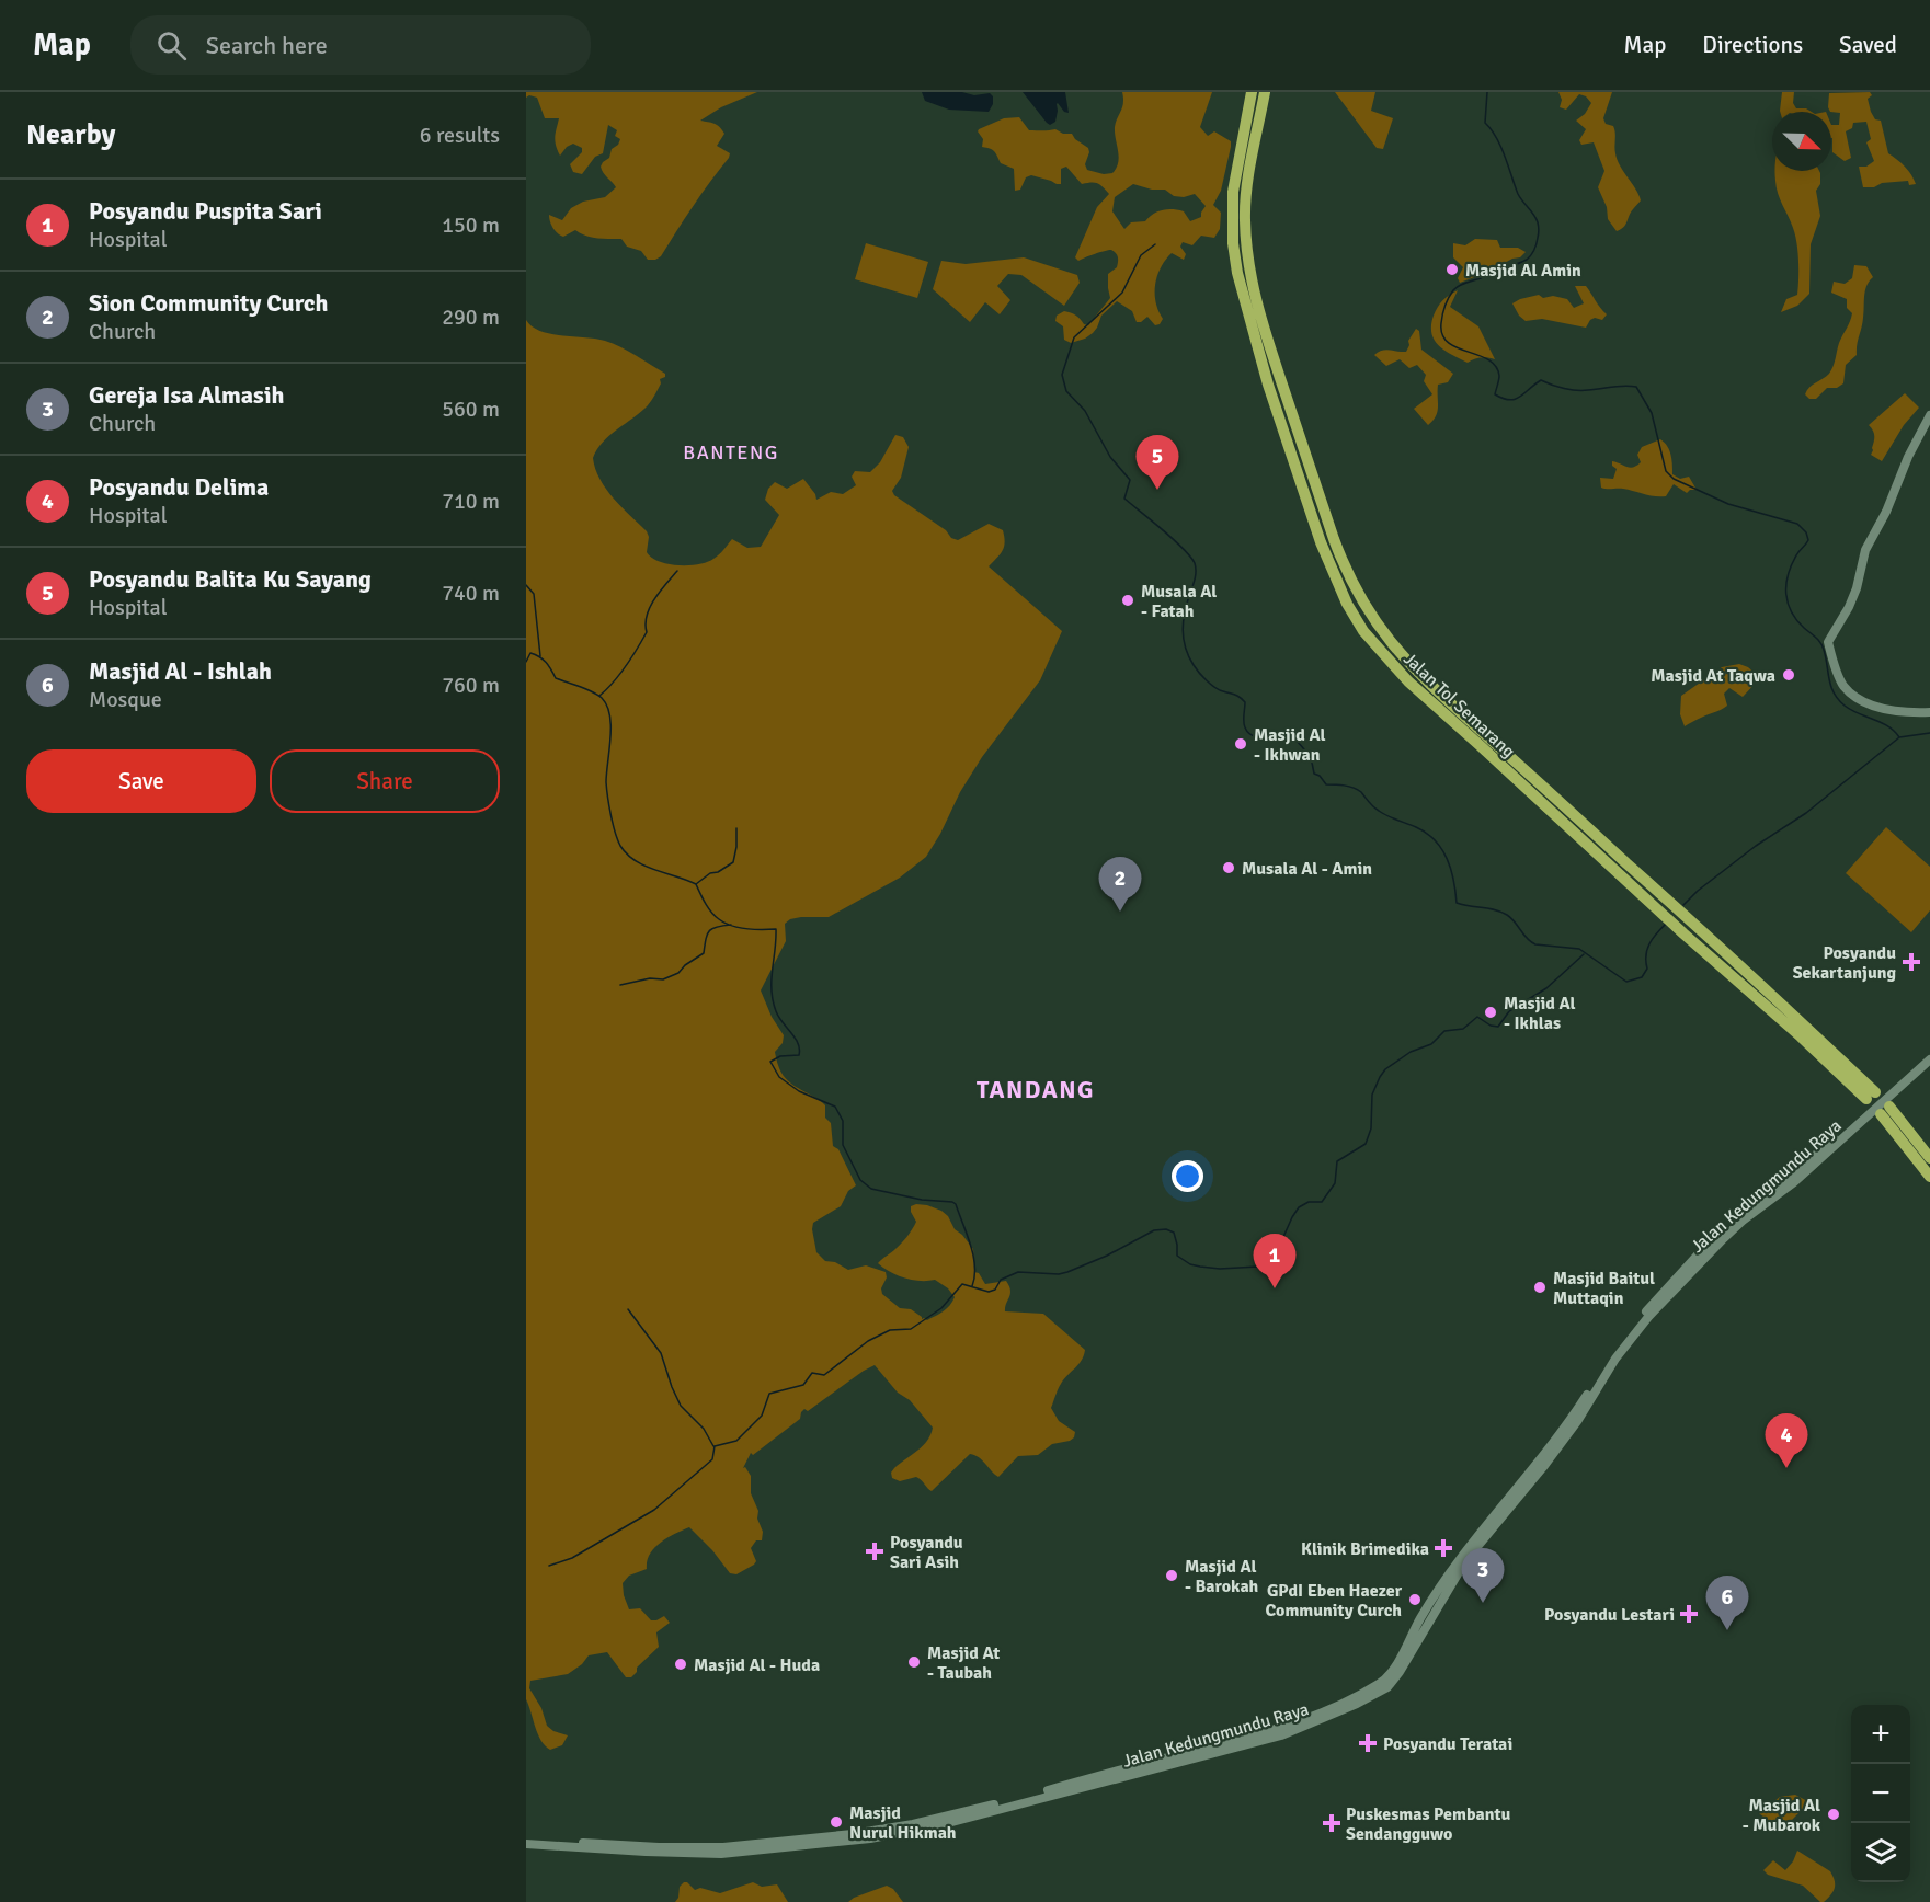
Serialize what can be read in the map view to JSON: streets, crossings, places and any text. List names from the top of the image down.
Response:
{
  "streets": {
    "highway": ["Jalan Tol Semarang"],
    "main road": ["Jalan Kedungmundu Raya"]
  },
  "districts": ["BANTENG", "TANDANG"],
  "places": {
    "other": [
      "Masjid Al Amin",
      "Musala Al - Fatah",
      "Masjid At Taqwa",
      "Masjid Al - Ikhwan",
      "Musala Al - Amin",
      "Masjid Al - Ikhlas",
      "Masjid Baitul Muttaqin",
      "Masjid Al - Barokah",
      "GPdI Eben Haezer Community Curch",
      "Masjid At - Taubah",
      "Masjid Al - Huda",
      "Masjid Al - Mubarok",
      "Masjid Nurul Hikmah"
    ],
    "health": [
      "Posyandu Sekartanjung",
      "Klinik Brimedika",
      "Posyandu Sari Asih",
      "Posyandu Lestari",
      "Posyandu Teratai",
      "Puskesmas Pembantu Sendangguwo"
    ]
  },
  "north": "bottom right",
  "page": {
    "header": "Map",
    "search": "Search here",
    "nav": ["Map", "Directions", "Saved"],
    "heading": ["Nearby", "6 results"],
    "list": [
      {
        "mark": "1",
        "name": "Posyandu Puspita Sari",
        "note": "Hospital",
        "value": "150 m"
      },
      {
        "mark": "2",
        "name": "Sion Community Curch",
        "note": "Church",
        "value": "290 m"
      },
      {
        "mark": "3",
        "name": "Gereja Isa Almasih",
        "note": "Church",
        "value": "560 m"
      },
      {
        "mark": "4",
        "name": "Posyandu Delima",
        "note": "Hospital",
        "value": "710 m"
      },
      {
        "mark": "5",
        "name": "Posyandu Balita Ku Sayang",
        "note": "Hospital",
        "value": "740 m"
      },
      {
        "mark": "6",
        "name": "Masjid Al - Ishlah",
        "note": "Mosque",
        "value": "760 m"
      }
    ],
    "pins": [
      "5",
      "2",
      "1",
      "4",
      "3",
      "6"
    ],
    "buttons": ["Save", "Share"],
    "map_buttons": ["+", "−"]
  }
}
